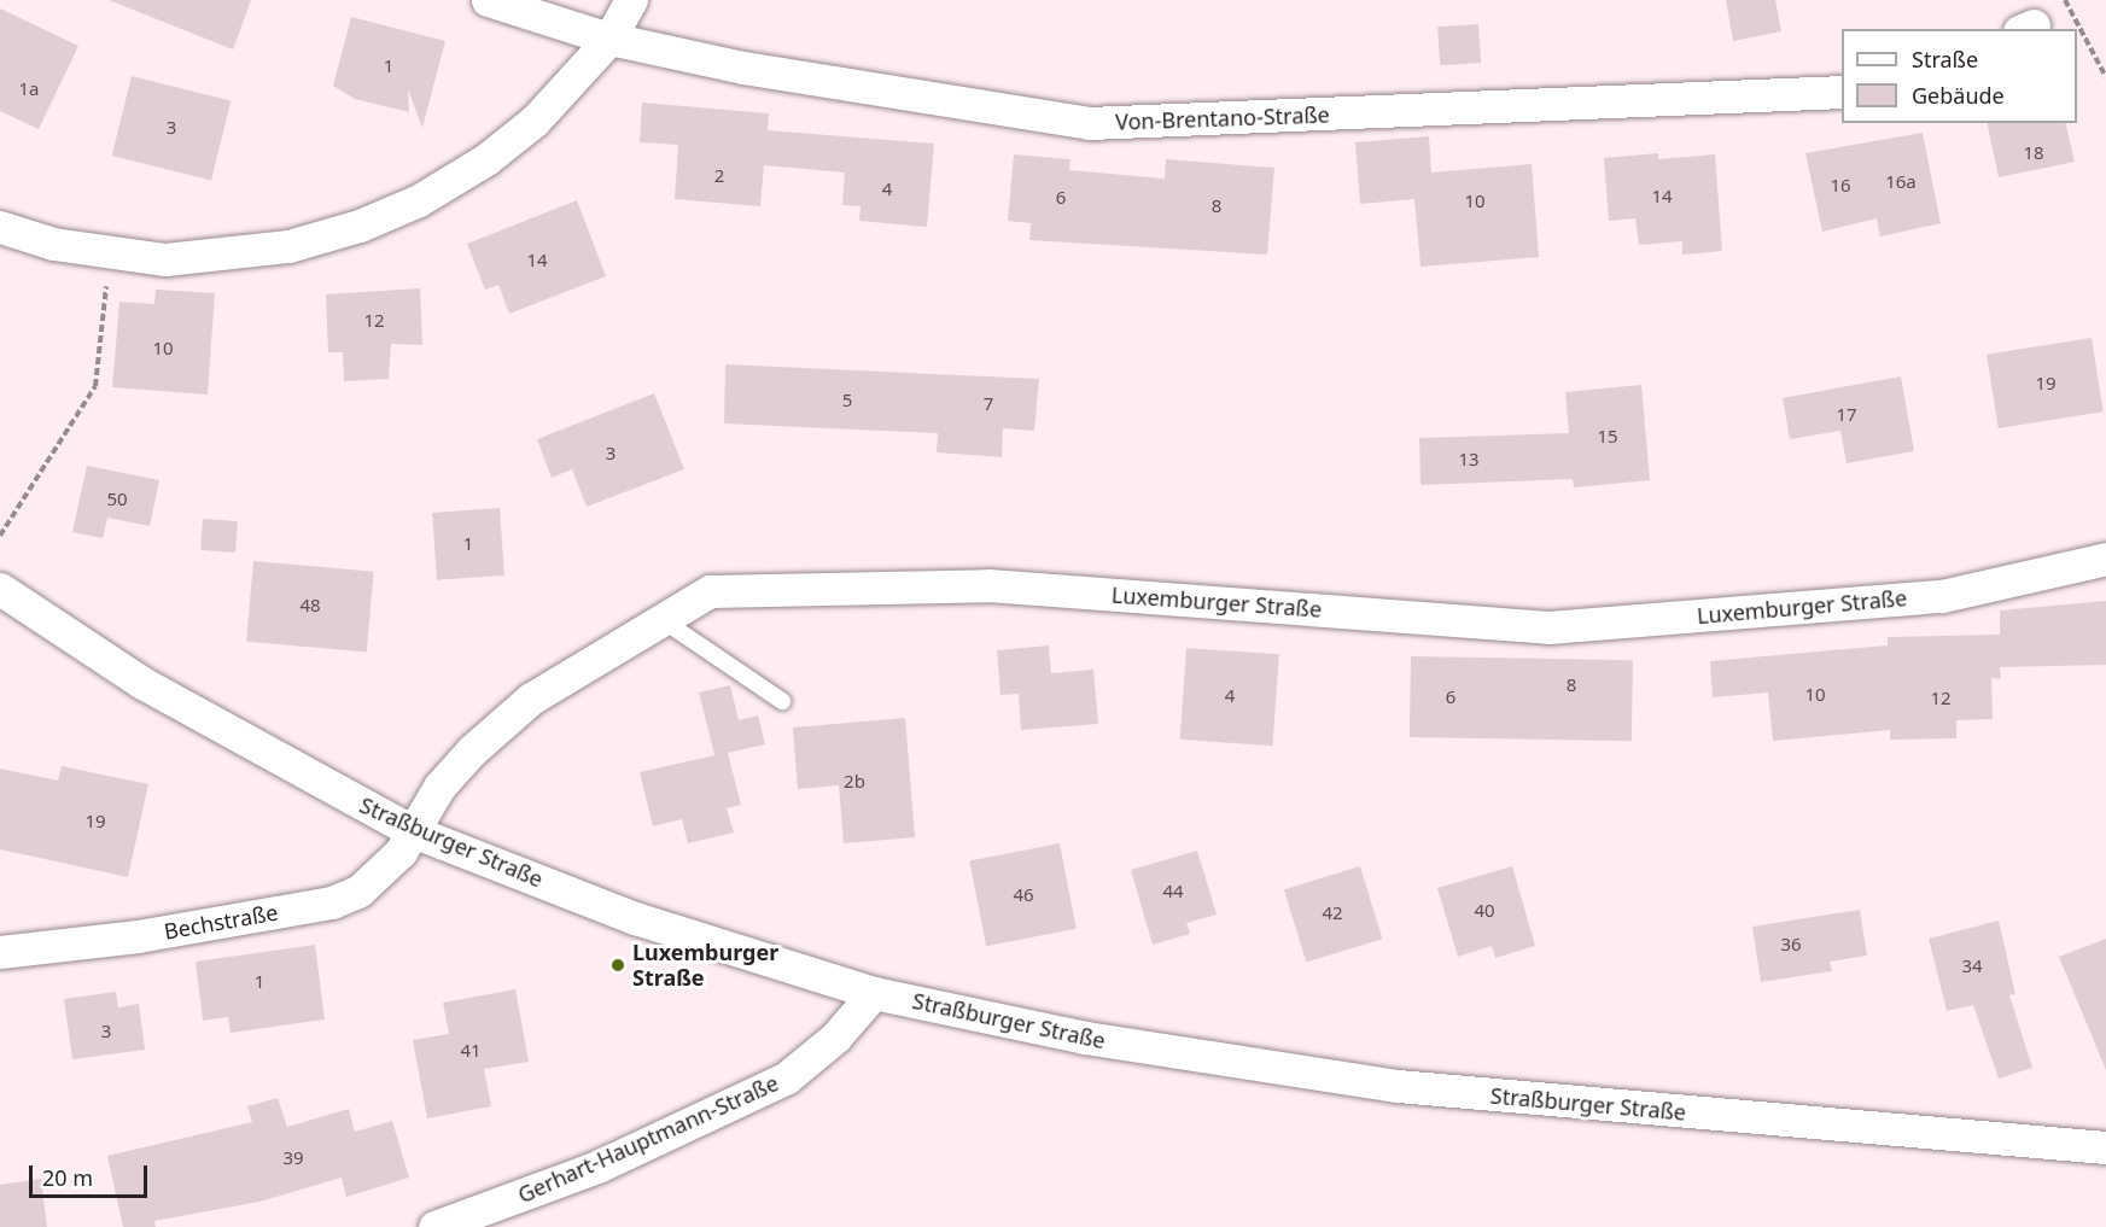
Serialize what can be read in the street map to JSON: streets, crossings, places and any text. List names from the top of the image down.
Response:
{
  "streets": {
    "street": [
      "Von-Brentano-Straße",
      "Luxemburger Straße",
      "Straßburger Straße",
      "Bechstraße",
      "Gerhart-Hauptmann-Straße"
    ]
  },
  "crossings": [
    ["Luxemburger Straße", "Straßburger Straße"],
    ["Luxemburger Straße", "Bechstraße"],
    ["Straßburger Straße", "Bechstraße"],
    ["Straßburger Straße", "Gerhart-Hauptmann-Straße"]
  ],
  "places": ["Luxemburger Straße"],
  "house_numbers": [
    "1",
    "1a",
    "3",
    "18",
    "2",
    "16a",
    "16",
    "4",
    "14",
    "6",
    "10",
    "8",
    "14",
    "12",
    "10",
    "19",
    "5",
    "7",
    "17",
    "15",
    "3",
    "13",
    "50",
    "1",
    "48",
    "8",
    "10",
    "4",
    "6",
    "12",
    "2b",
    "19",
    "44",
    "46",
    "40",
    "42",
    "36",
    "34",
    "1",
    "3",
    "41",
    "39"
  ],
  "legend": ["Straße", "Gebäude"],
  "scale_bar": "20 m"
}
